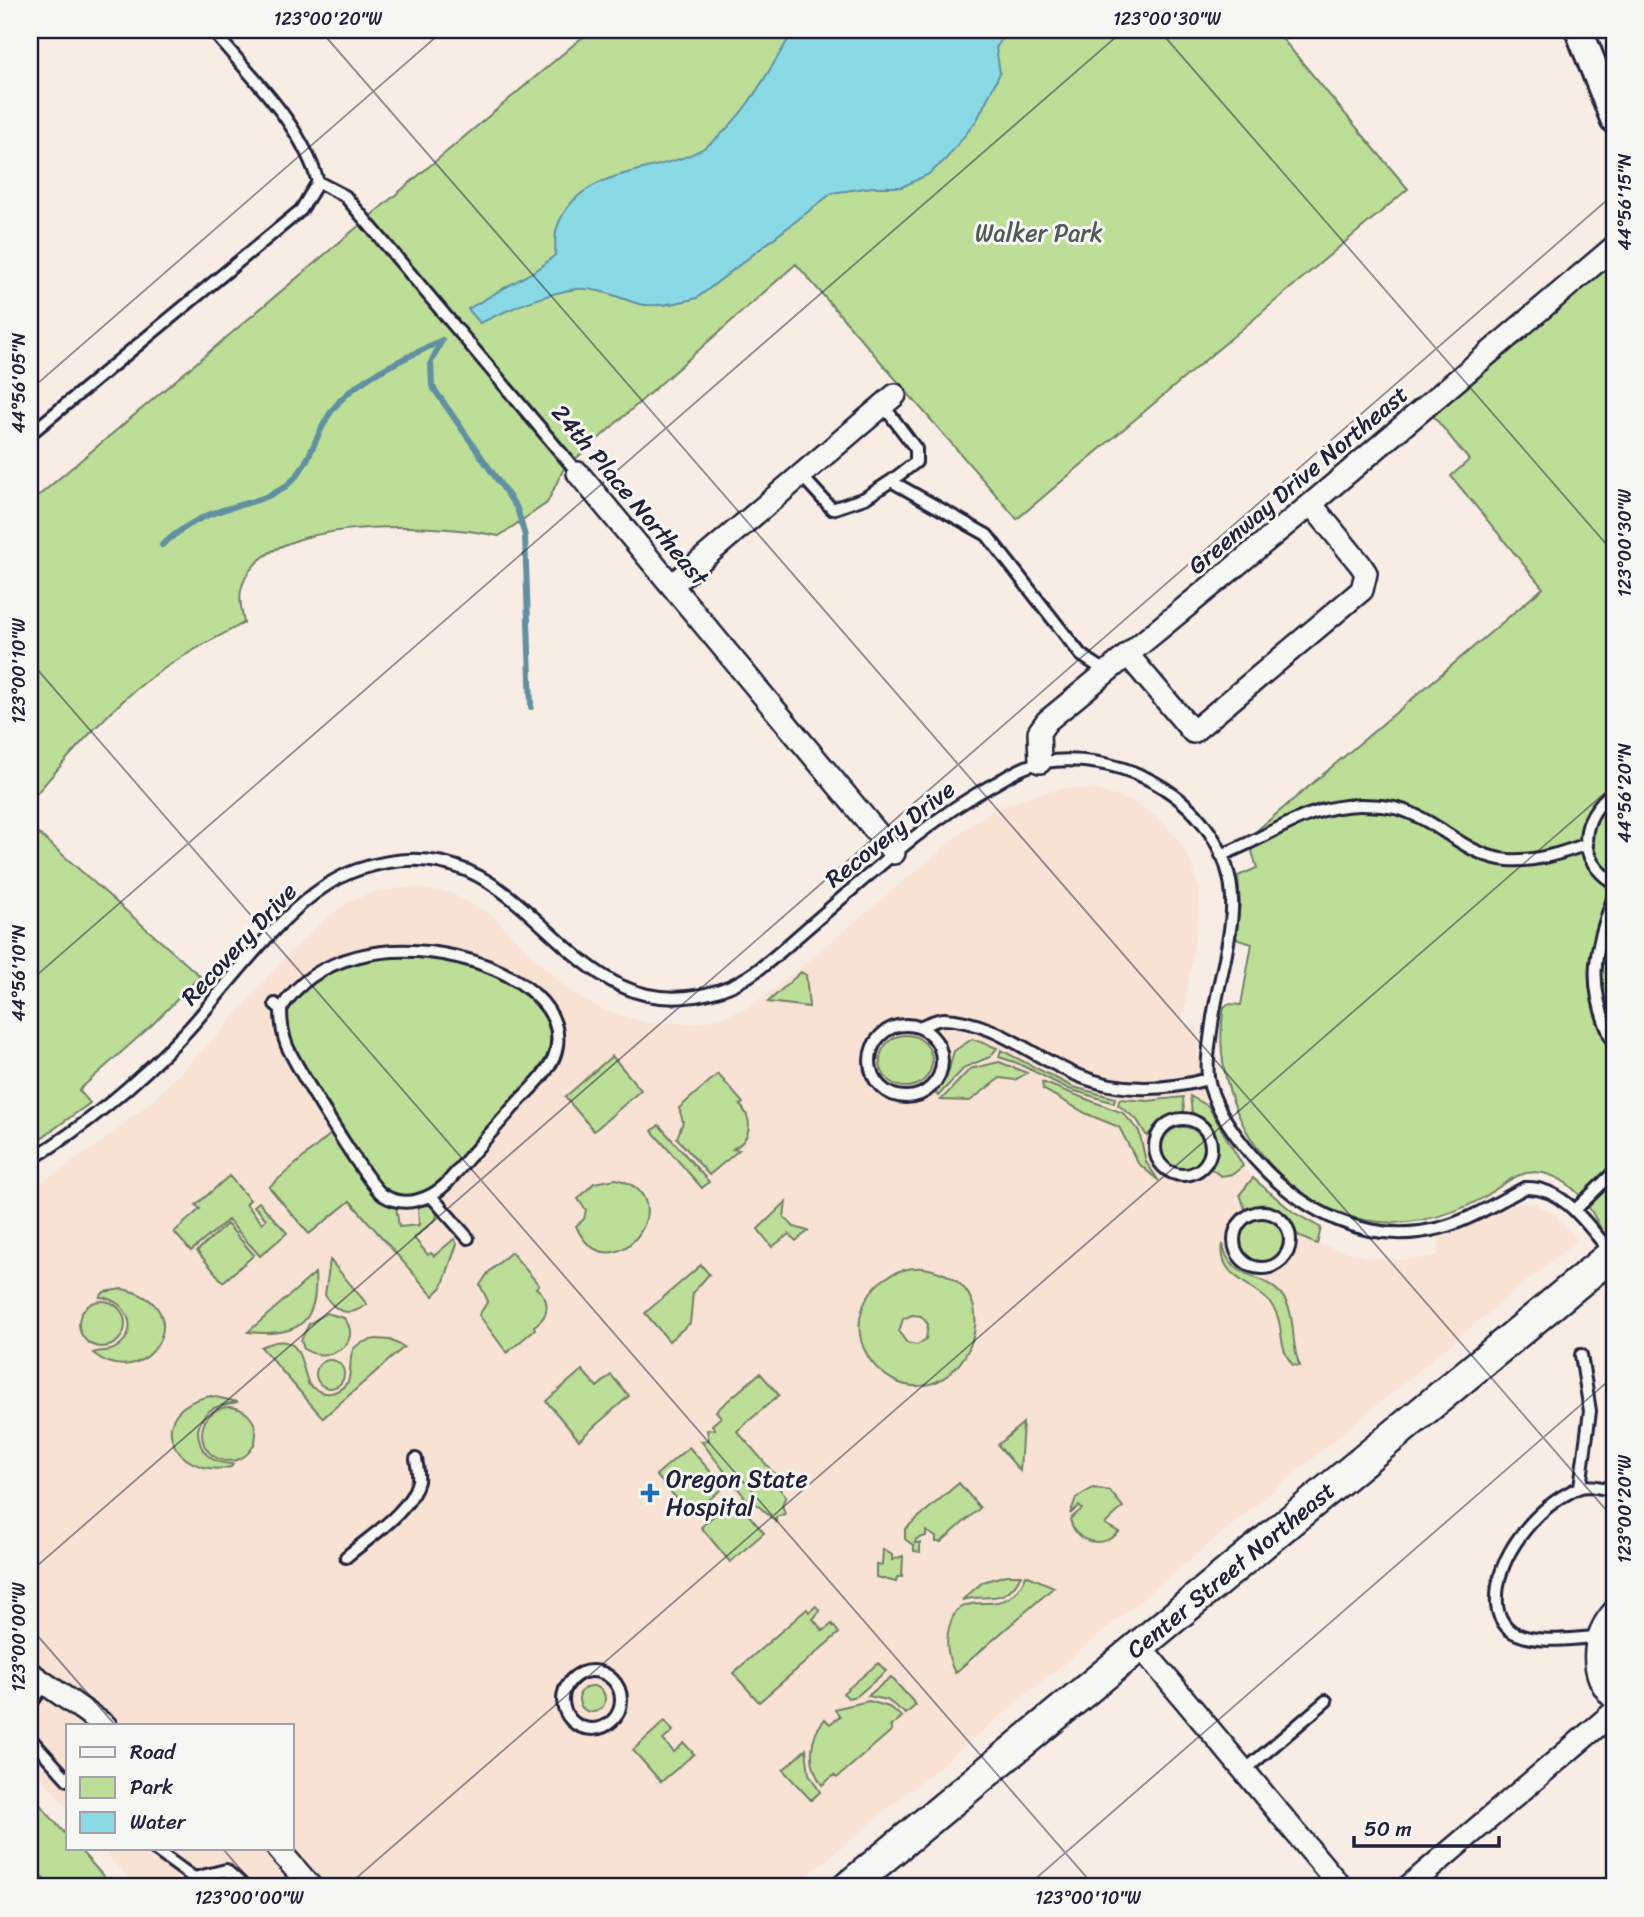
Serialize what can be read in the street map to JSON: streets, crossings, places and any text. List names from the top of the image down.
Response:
{
  "streets": {
    "main road": ["Center Street Northeast"],
    "street": ["Greenway Drive Northeast", "24th Place Northeast"],
    "lane": ["Recovery Drive"]
  },
  "crossings": [
    ["Greenway Drive Northeast", "Recovery Drive"],
    ["24th Place Northeast", "Recovery Drive"]
  ],
  "parks": ["Walker Park"],
  "places": {
    "health": ["Oregon State Hospital"]
  },
  "legend": ["Road", "Park", "Water"],
  "scale_bar": "50 m",
  "coordinates": [
    "123°00'20\"W",
    "123°00'30\"W",
    "44°56'15\"N",
    "44°56'05\"N",
    "123°00'10\"W",
    "44°56'20\"N",
    "44°56'10\"N",
    "123°00'00\"W"
  ]
}
